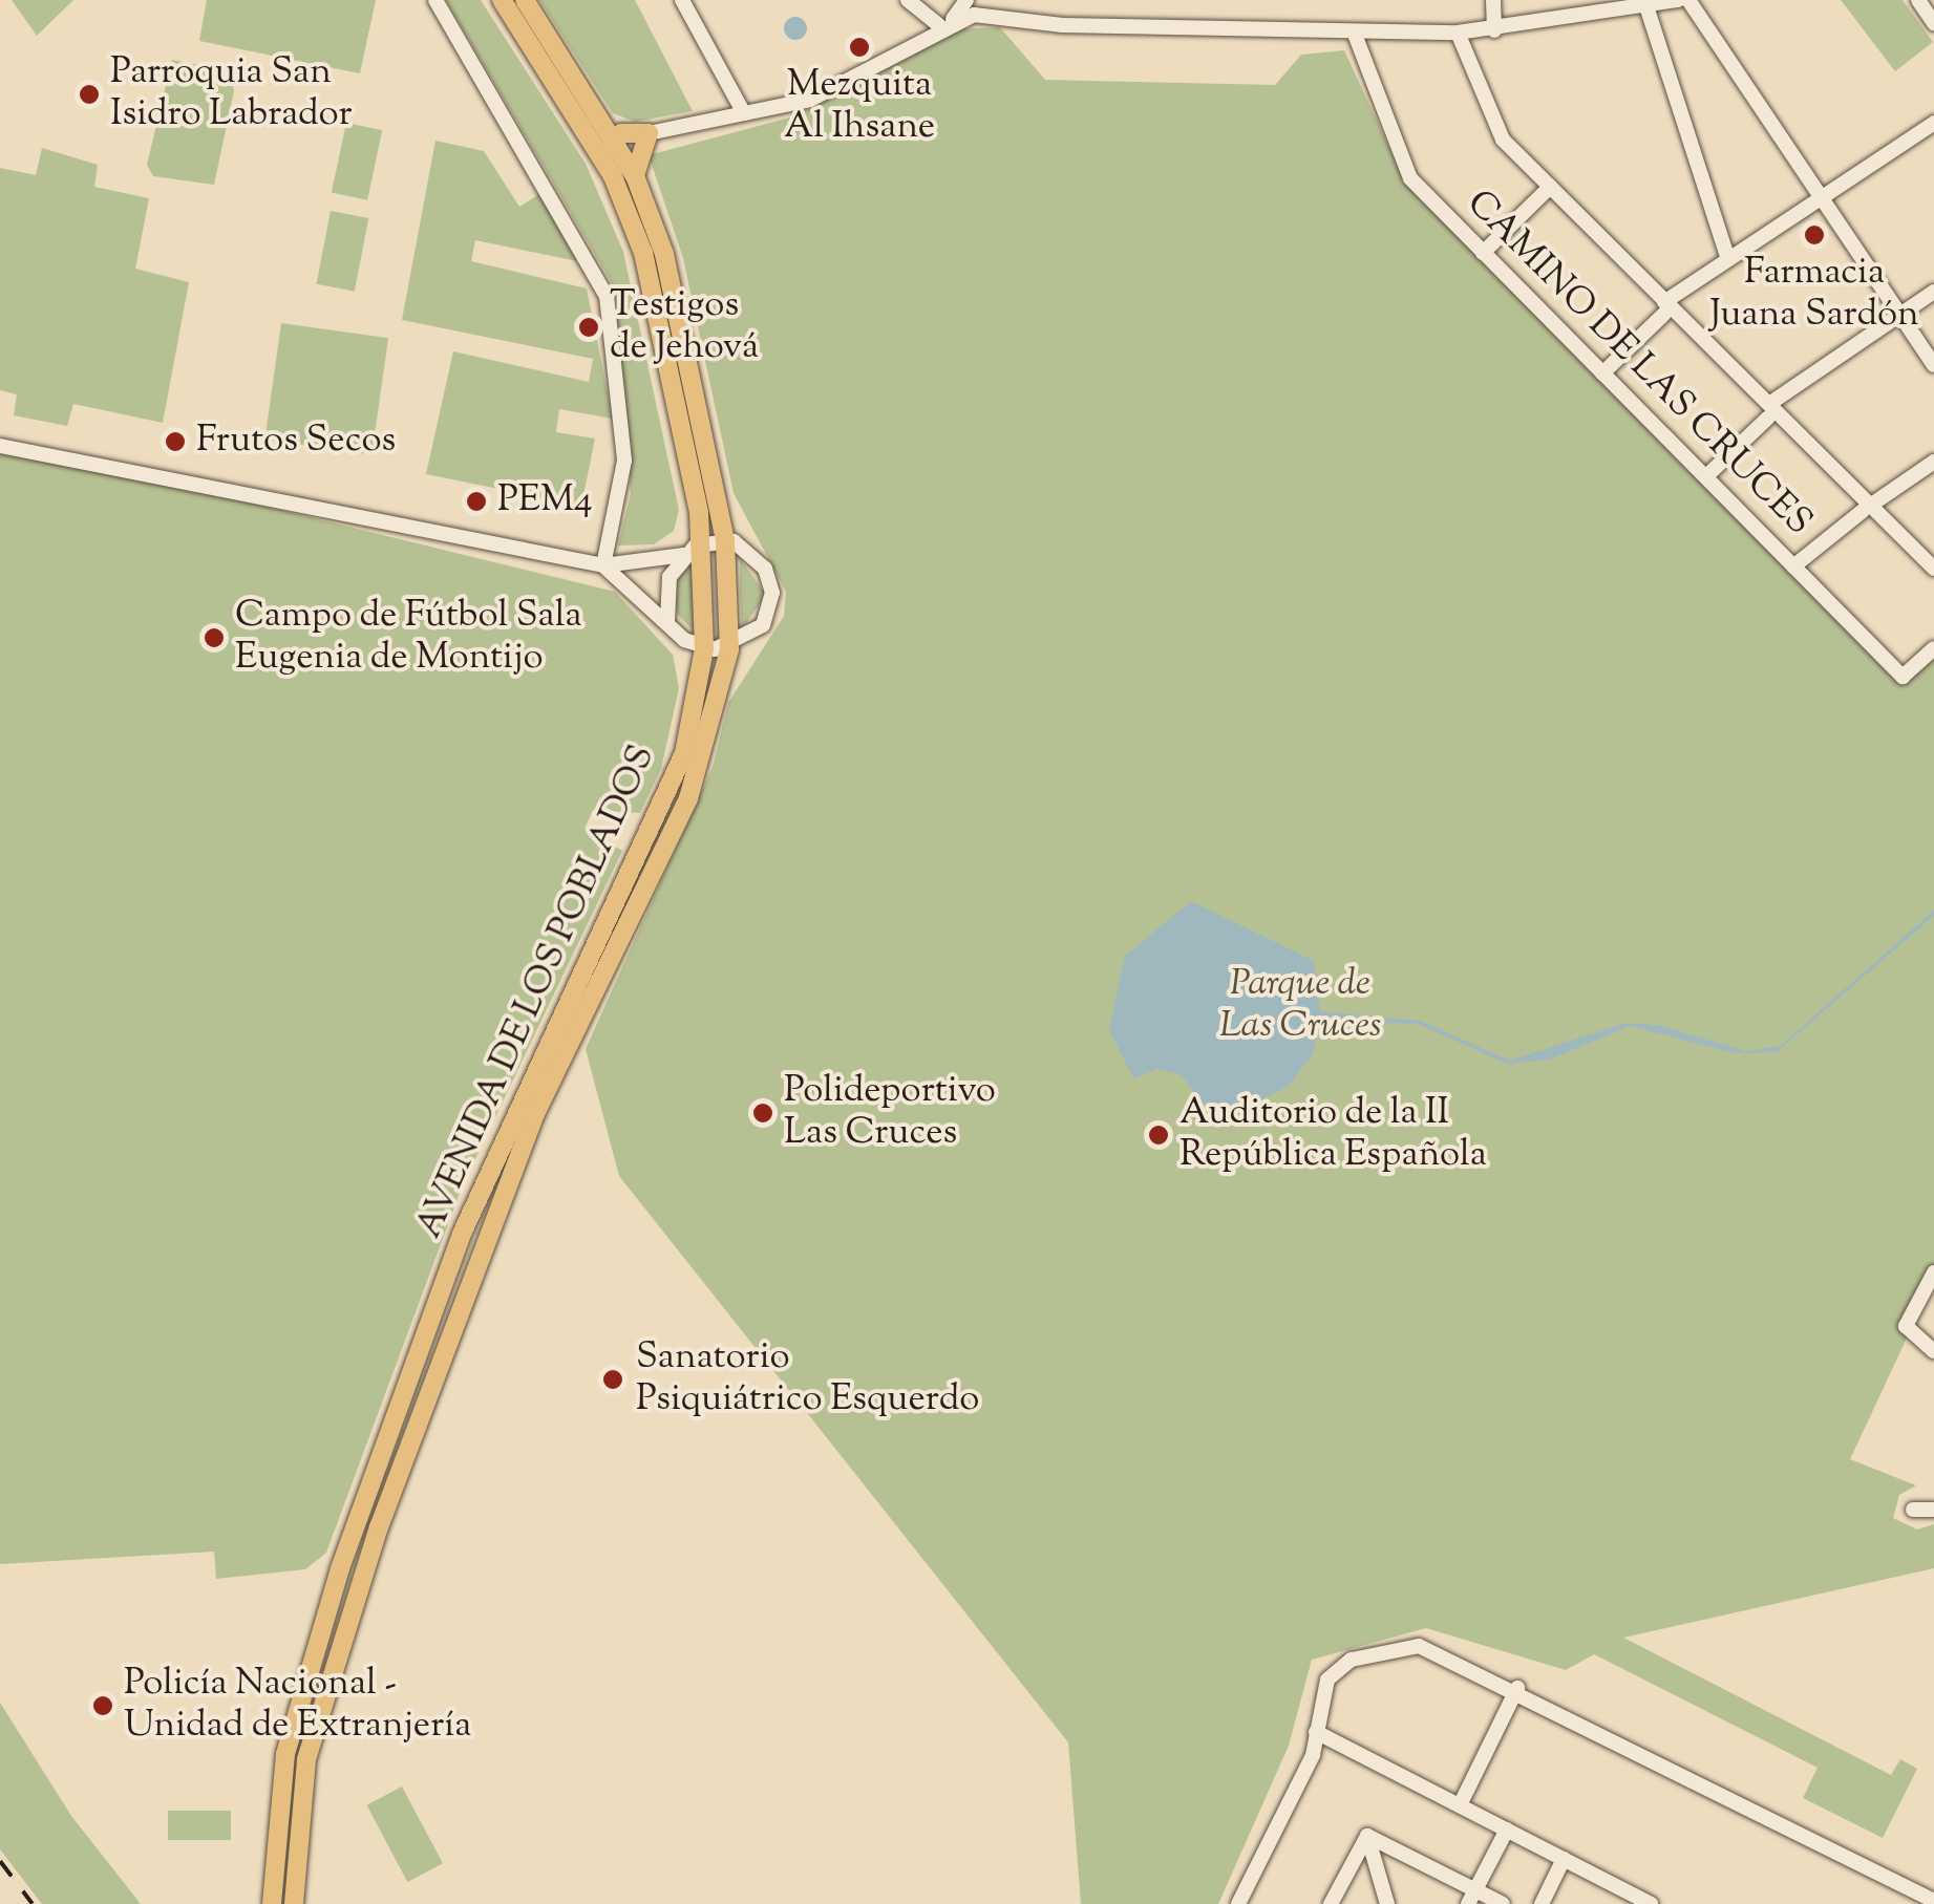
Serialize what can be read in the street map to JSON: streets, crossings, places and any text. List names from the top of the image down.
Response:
{
  "streets": {
    "main road": ["AVENIDA DE LOS POBLADOS"],
    "street": ["CAMINO DE LAS CRUCES"]
  },
  "parks": ["Parque de Las Cruces"],
  "places": [
    "Mezquita Al Ihsane",
    "Parroquia San Isidro Labrador",
    "Farmacia Juana Sardón",
    "Testigos de Jehová",
    "Frutos Secos",
    "PEM4",
    "Campo de Fútbol Sala Eugenia de Montijo",
    "Polideportivo Las Cruces",
    "Auditorio de la II República Española",
    "Sanatorio Psiquiátrico Esquerdo",
    "Policía Nacional - Unidad de Extranjería"
  ]
}
